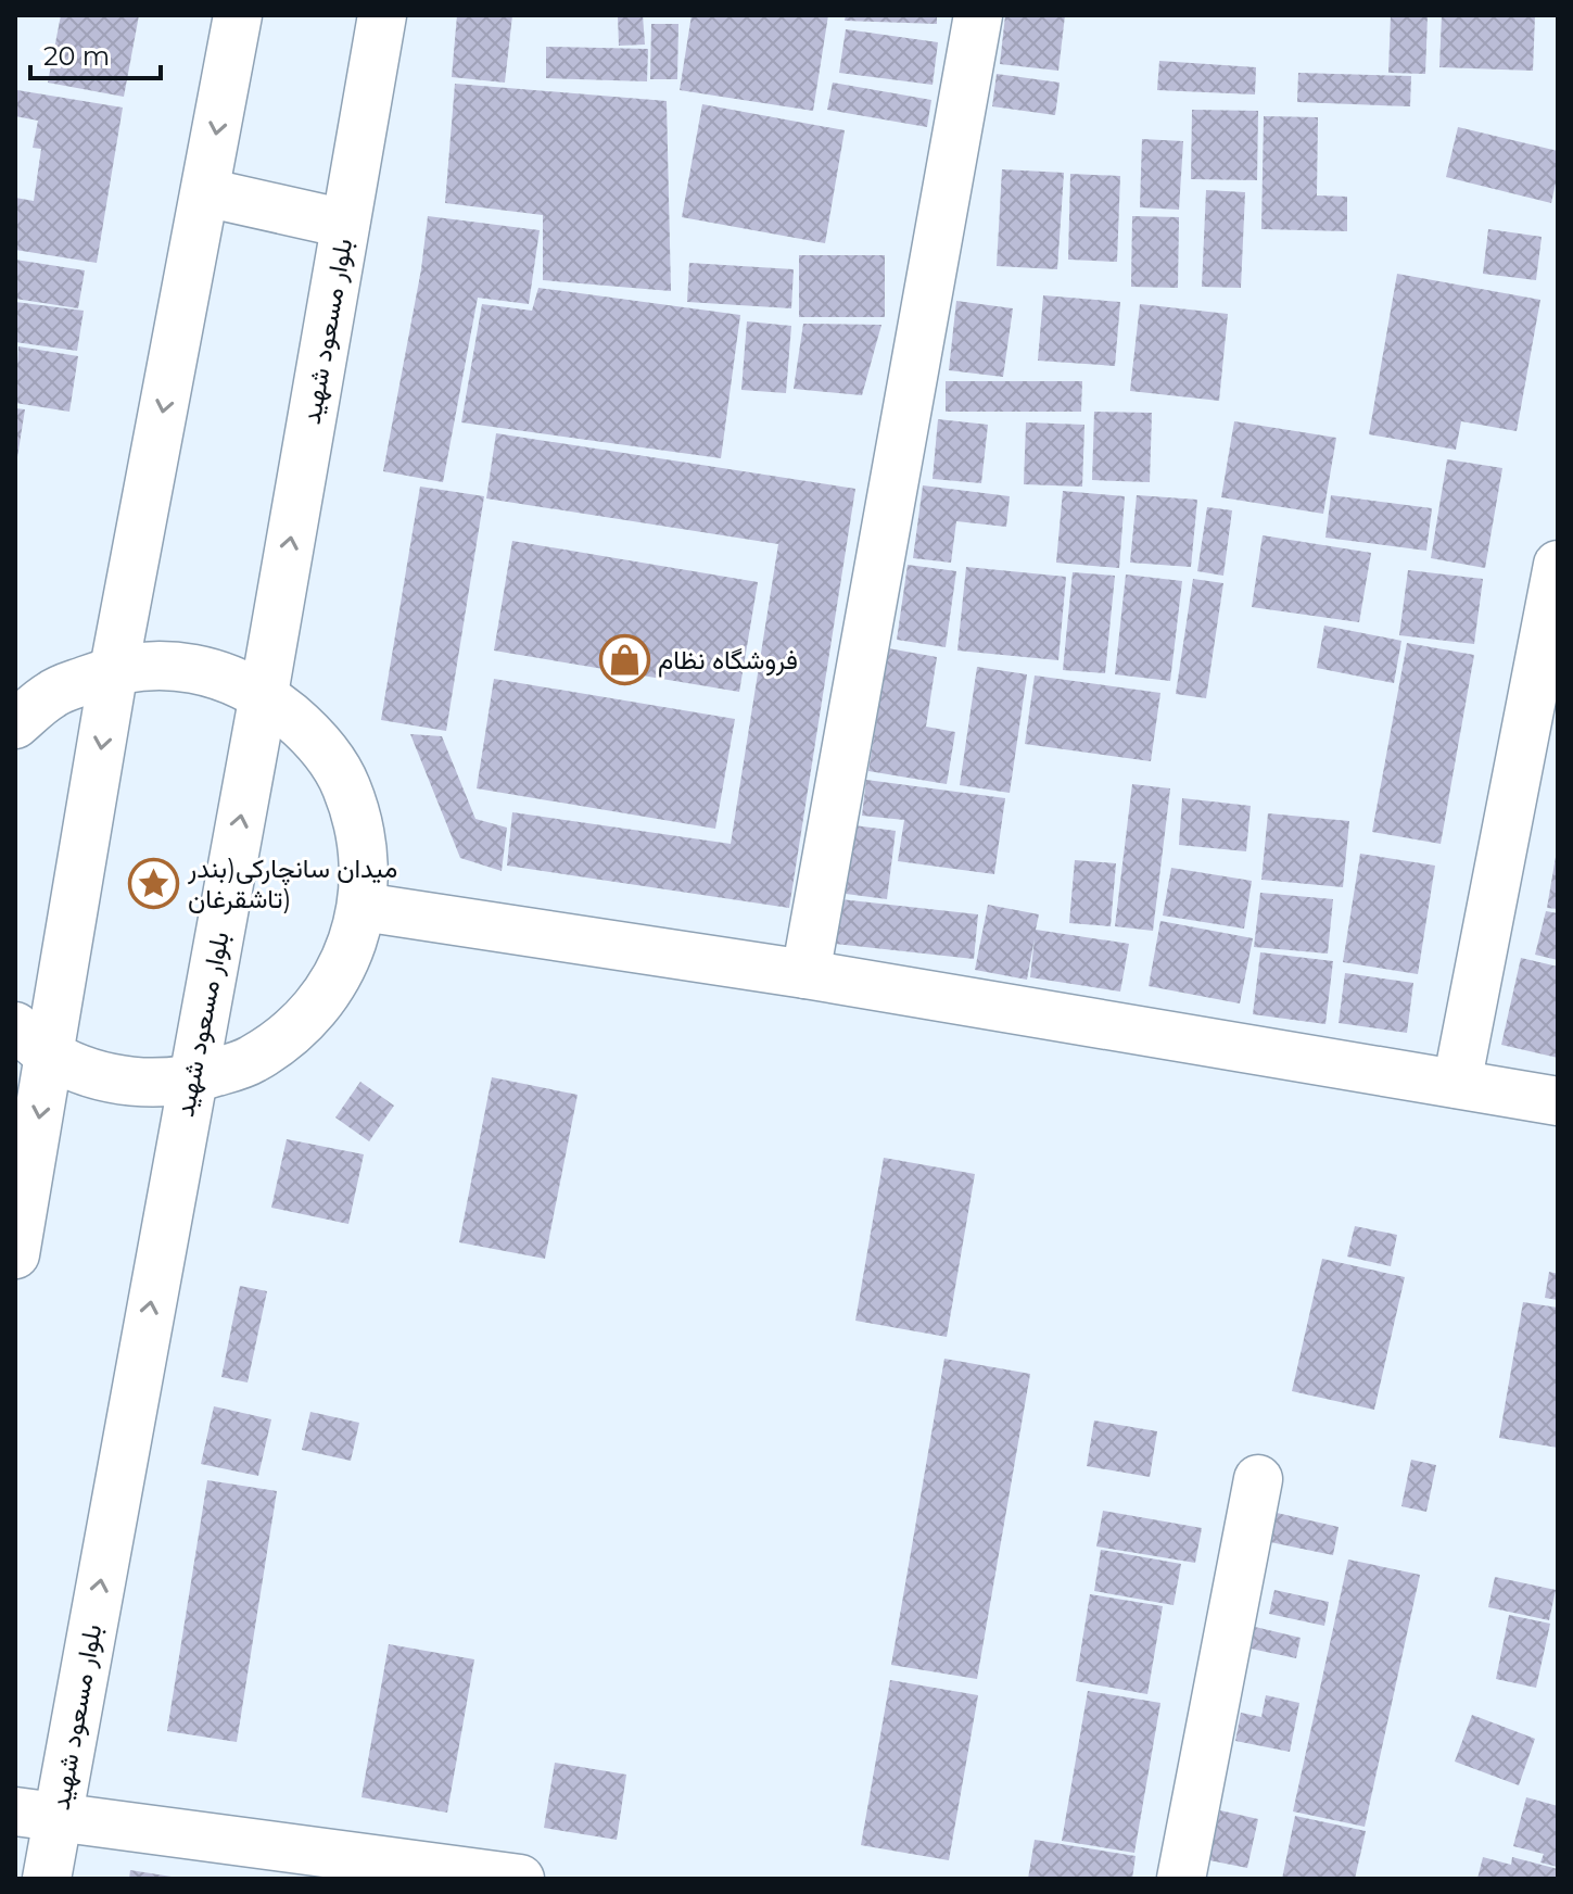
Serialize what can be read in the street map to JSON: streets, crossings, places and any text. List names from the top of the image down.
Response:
{
  "streets": {
    "main road": ["بلوار مسعود شهید"]
  },
  "places": {
    "shop": ["فروشگاه نظام"],
    "place": ["میدان سانچارکی(بندر تاشقرغان)"]
  },
  "scale_bar": "20 m"
}
